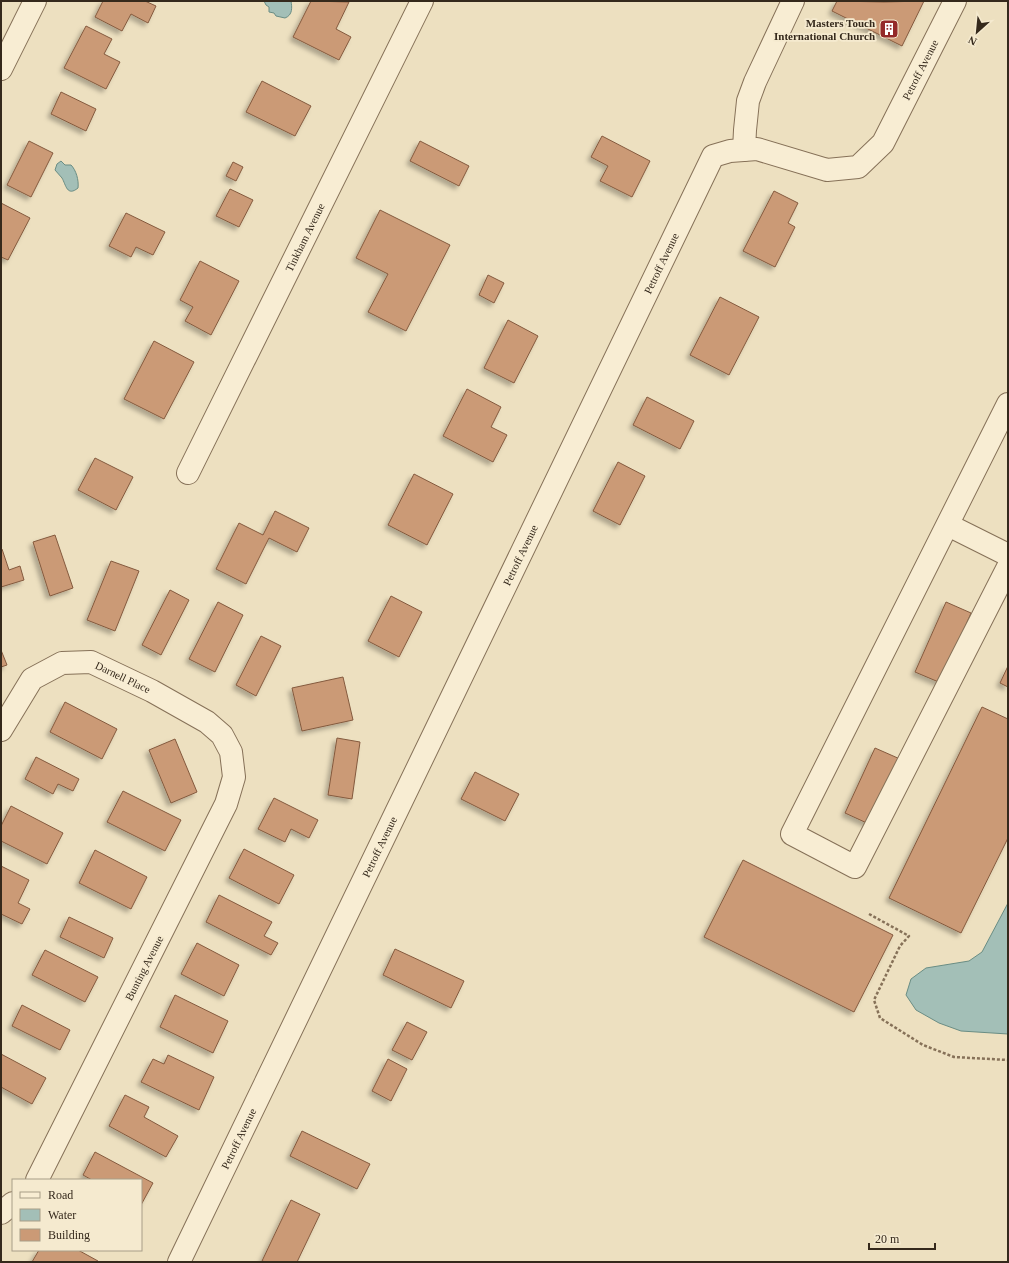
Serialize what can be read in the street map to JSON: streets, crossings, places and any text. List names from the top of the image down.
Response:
{
  "streets": {
    "street": [
      "Petroff Avenue",
      "Tinkham Avenue",
      "Darnell Place",
      "Bunting Avenue"
    ]
  },
  "crossings": [
    ["Darnell Place", "Bunting Avenue"]
  ],
  "places": {
    "building": ["Masters Touch International Church"]
  },
  "legend": ["Road", "Water", "Building"],
  "scale_bar": "20 m",
  "north": "bottom left"
}
